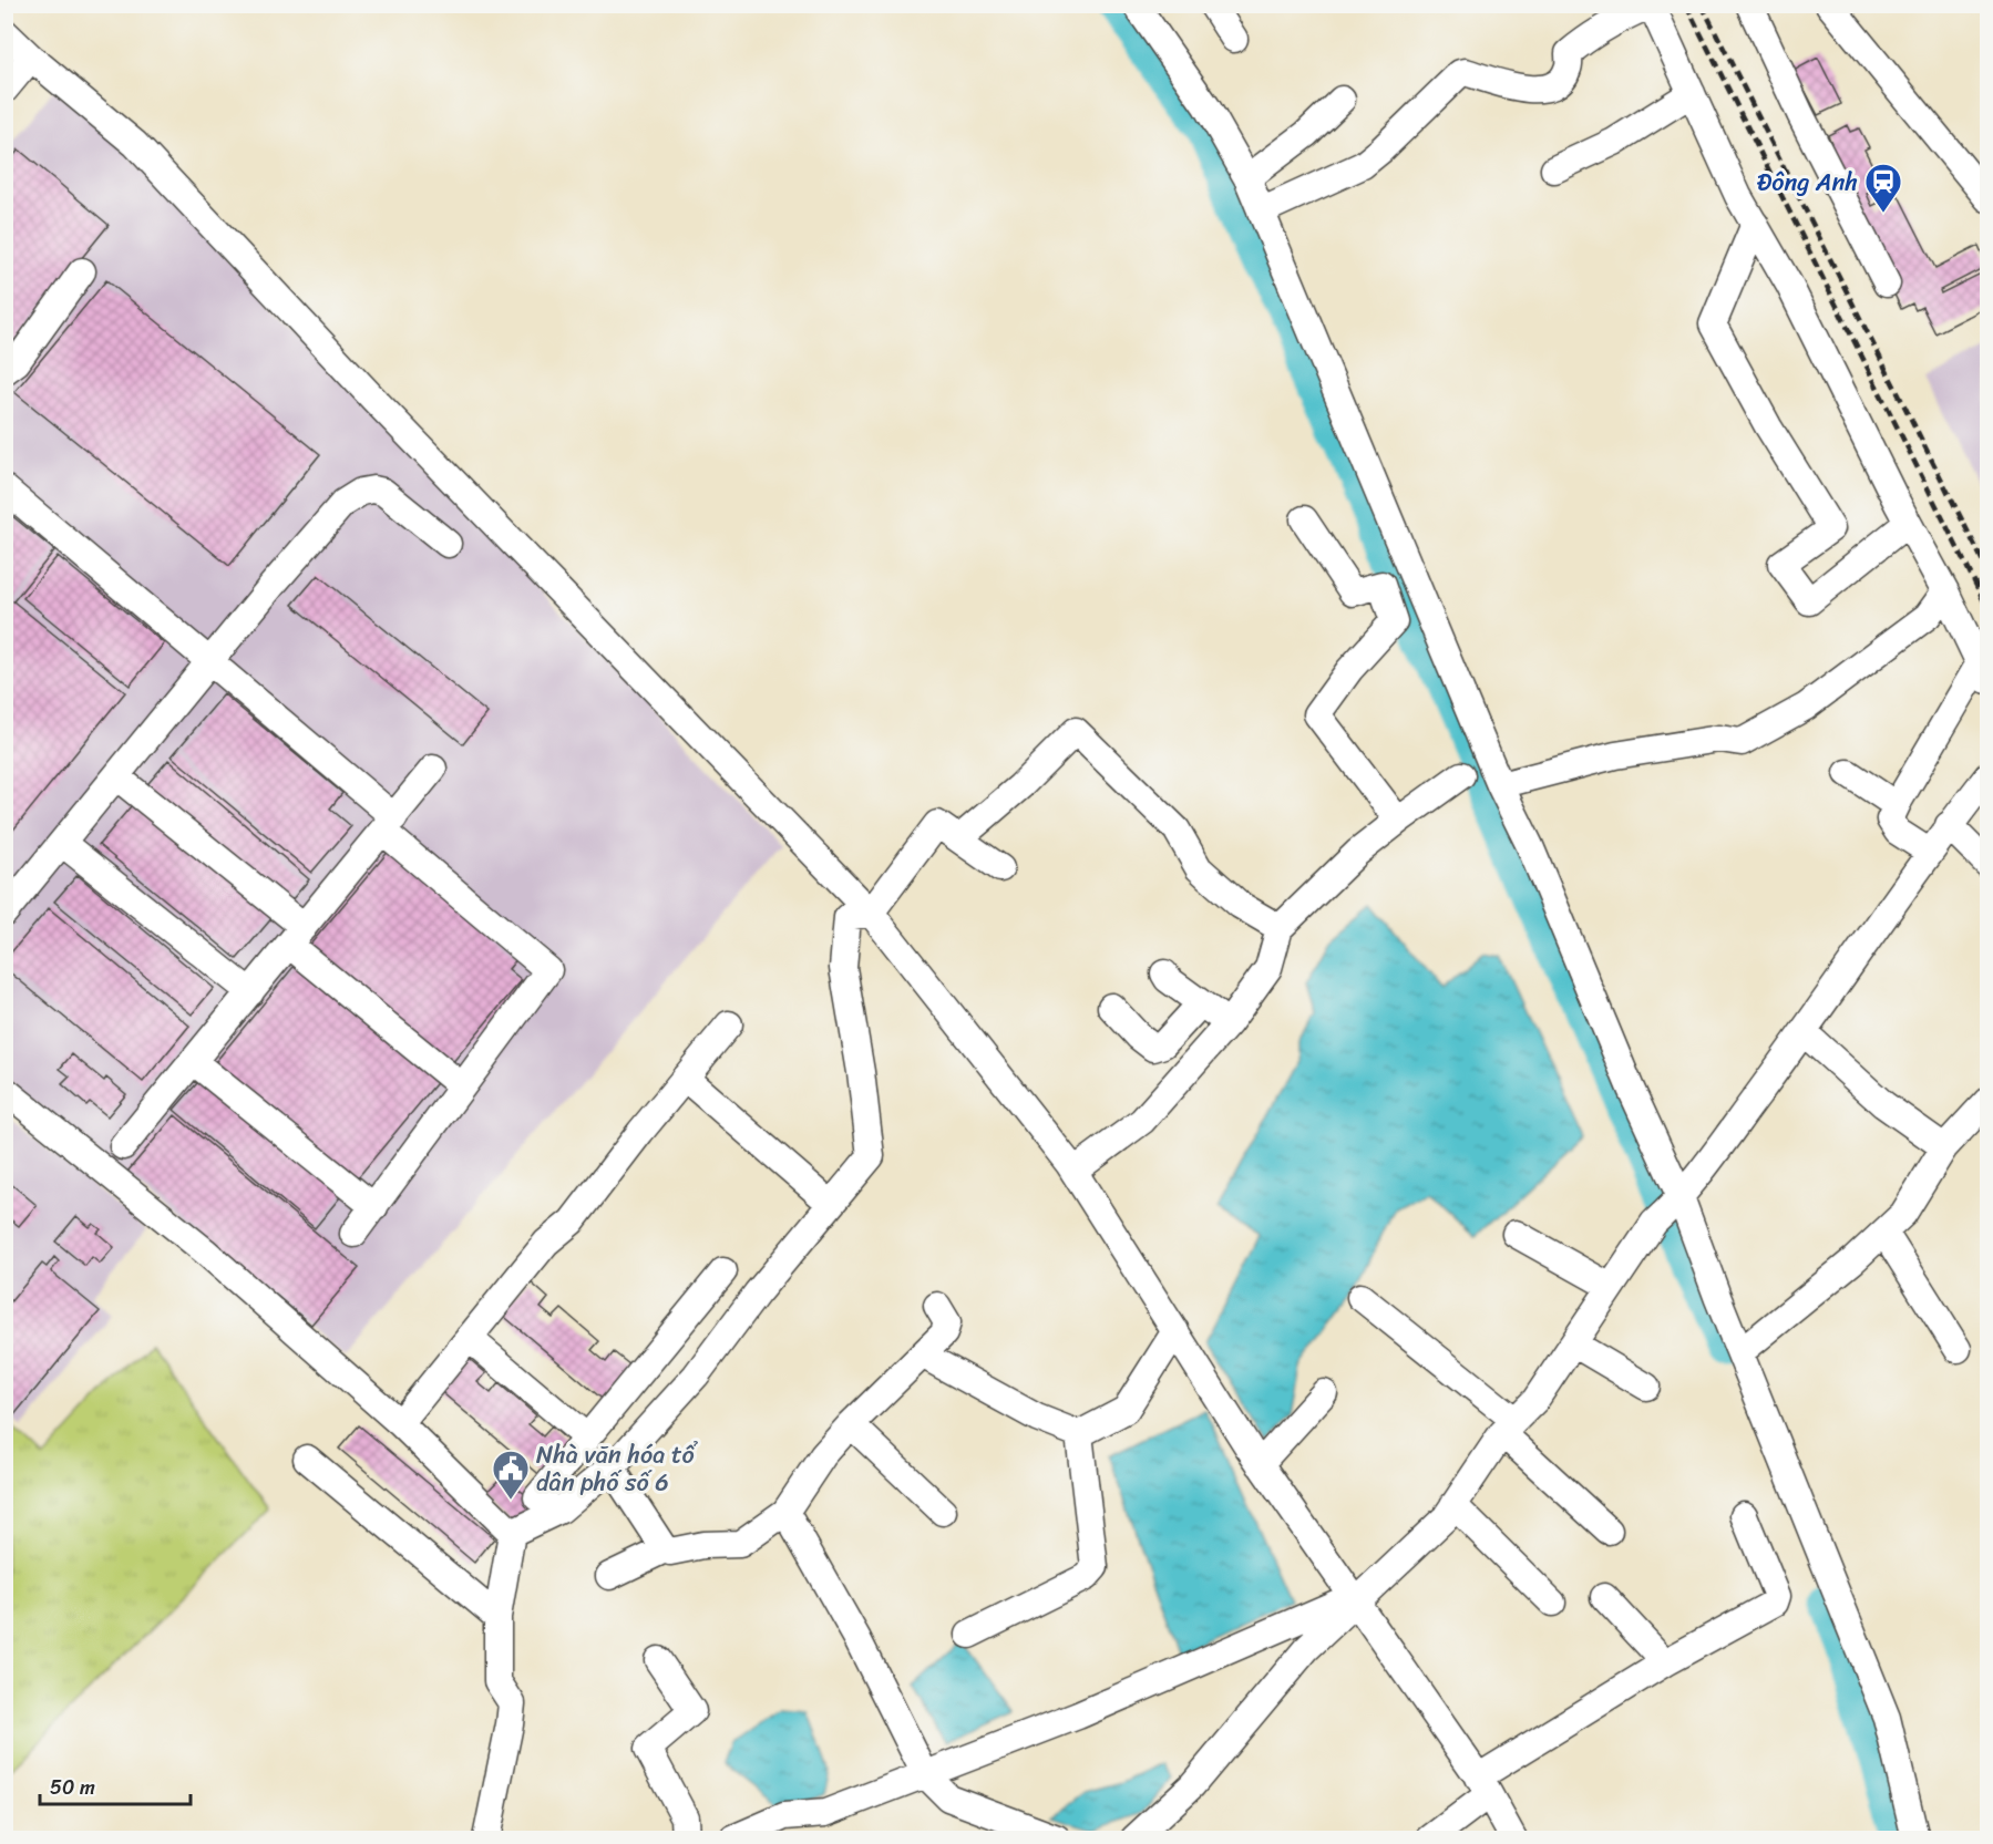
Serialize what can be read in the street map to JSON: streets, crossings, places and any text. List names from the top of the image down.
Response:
{
  "places": {
    "station": ["Đông Anh"],
    "public building": ["Nhà văn hóa tổ dân phố số 6"]
  },
  "scale_bar": "50 m"
}
